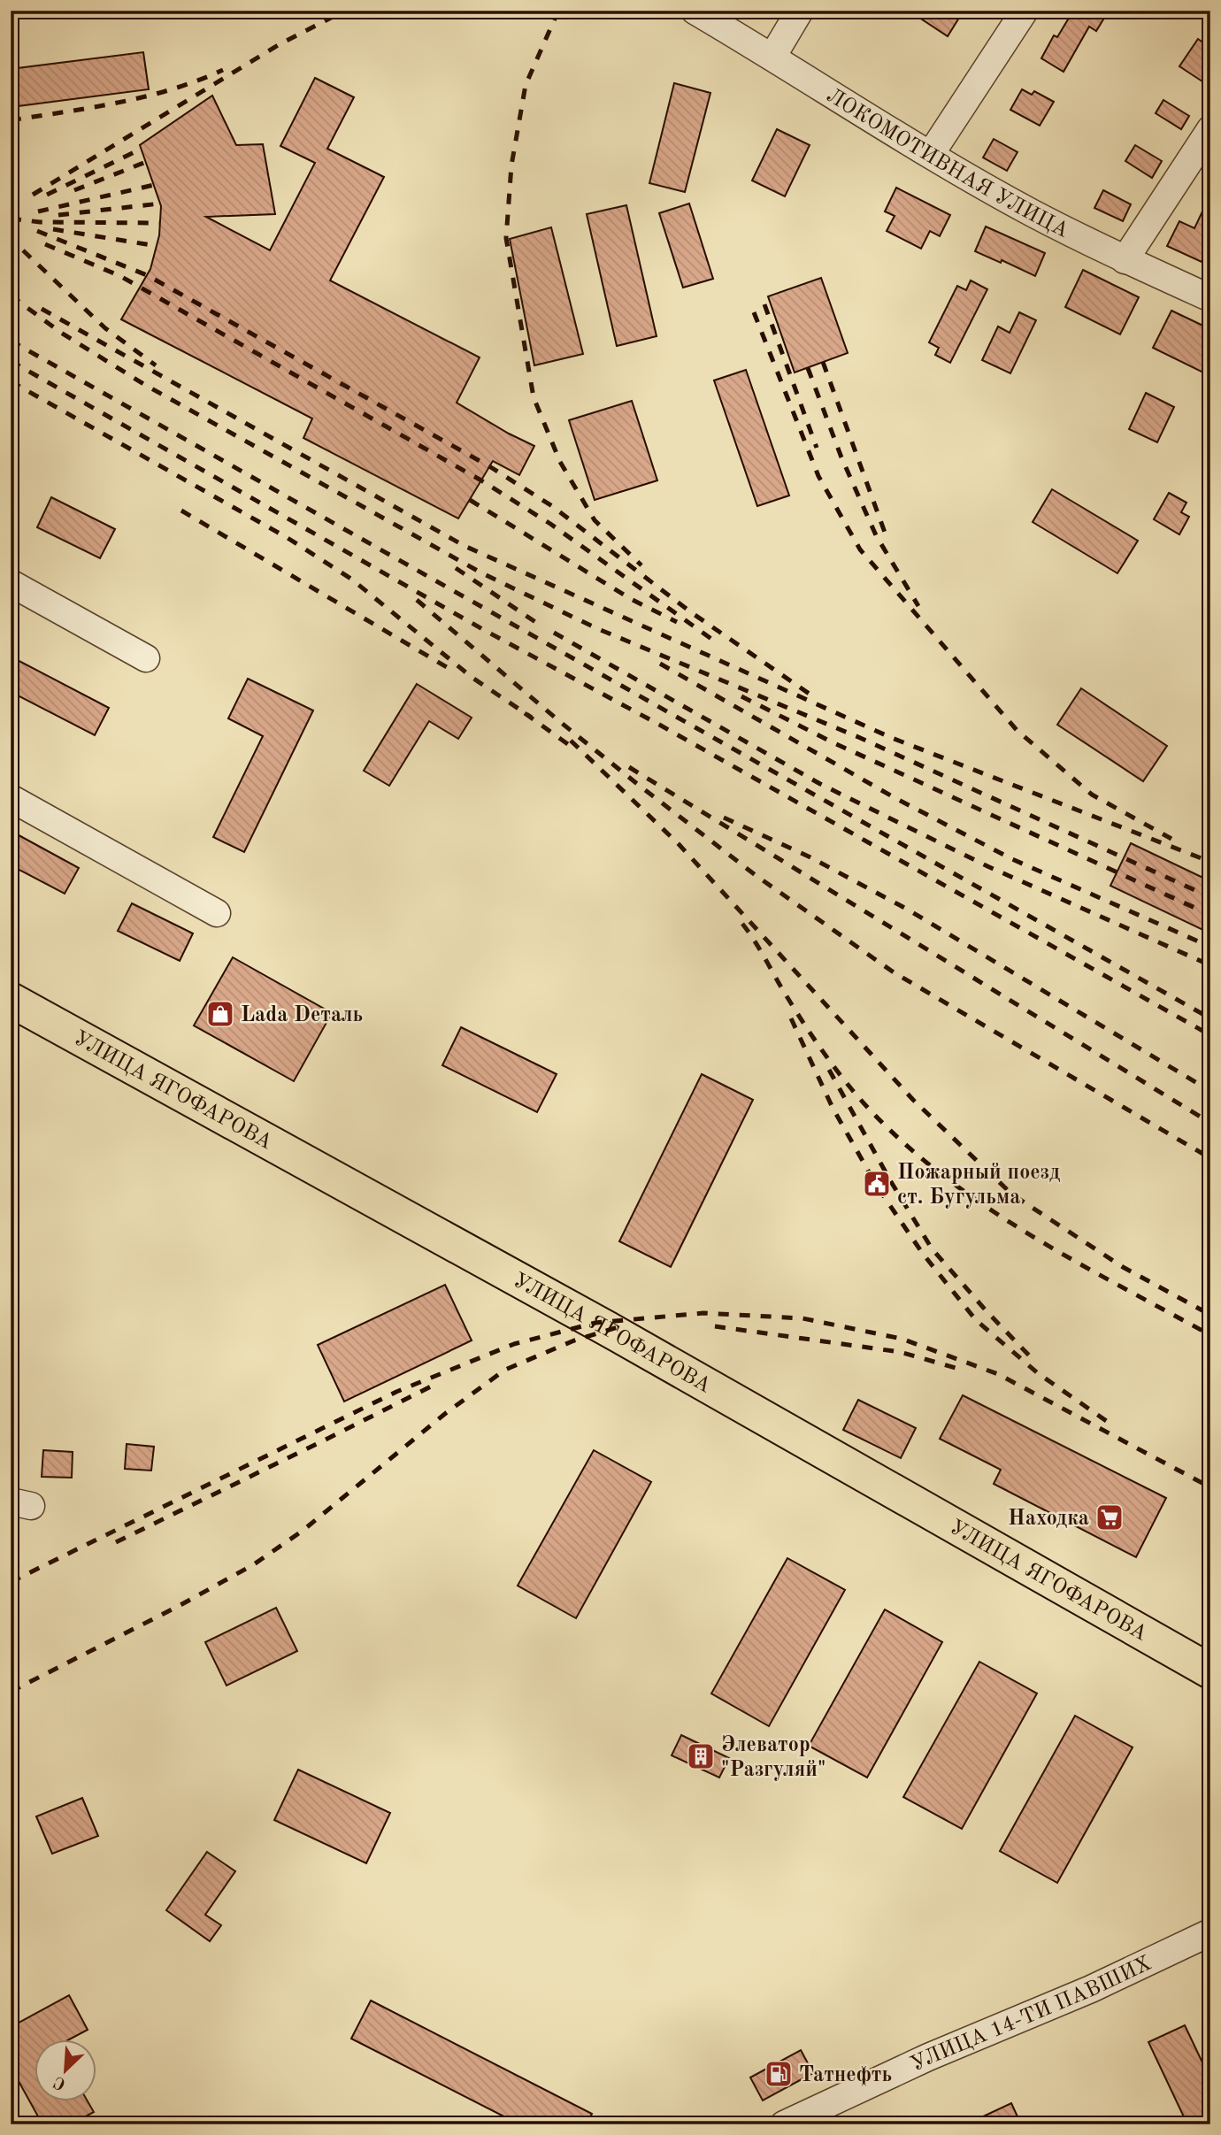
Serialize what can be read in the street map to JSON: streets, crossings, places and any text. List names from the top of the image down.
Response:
{
  "streets": {
    "main road": ["УЛИЦА ЯГОФАРОВА"],
    "street": ["ЛОКОМОТИВНАЯ УЛИЦА", "УЛИЦА 14-ТИ ПАВШИХ"]
  },
  "places": {
    "shop": ["Lada Dеталь"],
    "public building": ["Пожарный поезд ст. Бугульма"],
    "supermarket": ["Находка"],
    "building": ["Элеватор \"Разгуляй\""],
    "fuel station": ["Татнефть"]
  },
  "north": "bottom left"
}
